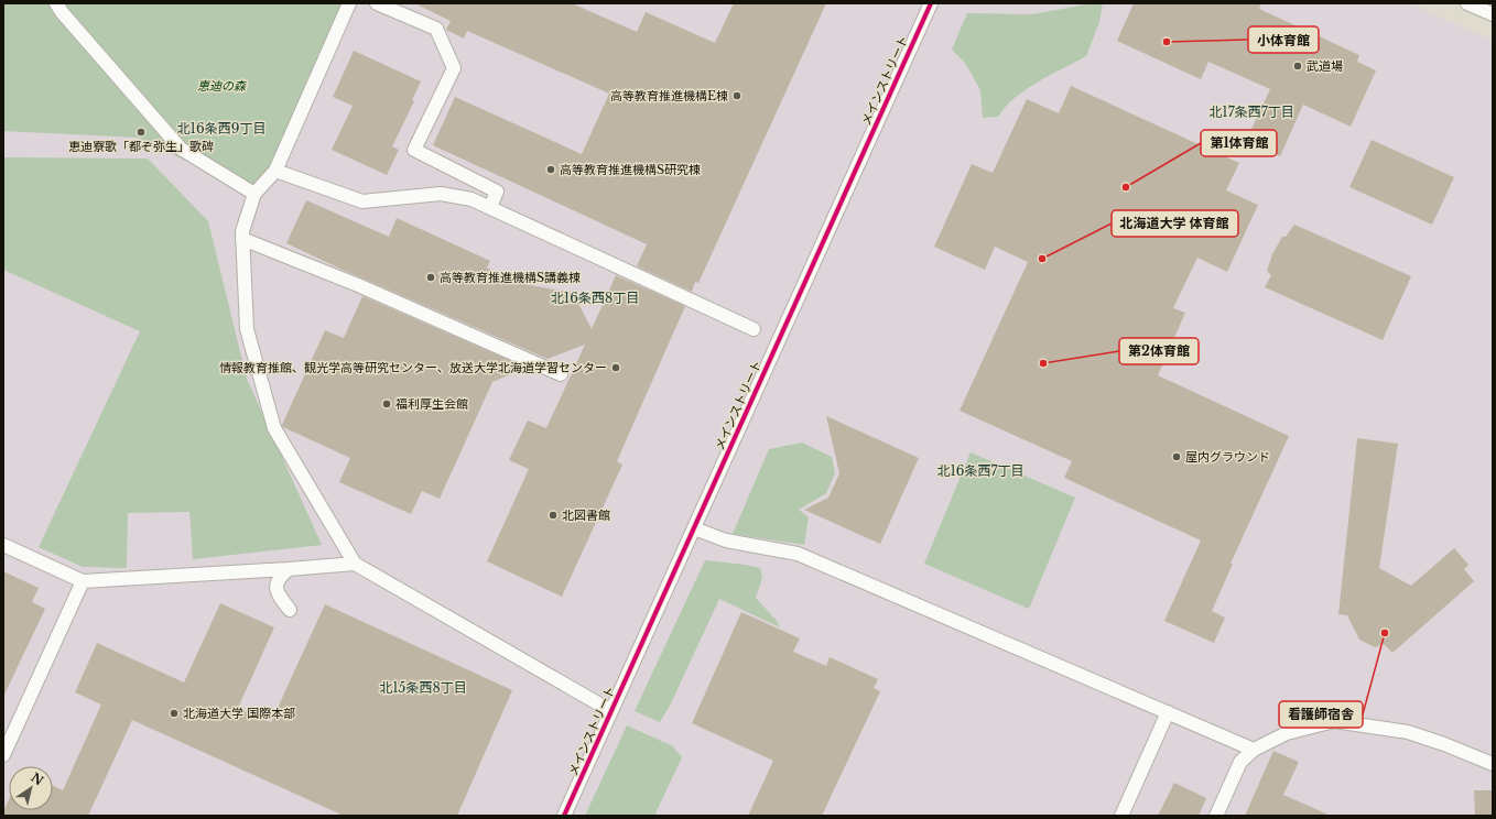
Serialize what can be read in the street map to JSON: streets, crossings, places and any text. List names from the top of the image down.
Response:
{
  "streets": {
    "lane": ["メインストリート"]
  },
  "districts": [
    "北17条西7丁目",
    "北16条西9丁目",
    "北16条西8丁目",
    "北16条西7丁目",
    "北15条西8丁目"
  ],
  "parks": ["恵迪の森"],
  "places": [
    "小体育館",
    "武道場",
    "高等教育推進機構E棟",
    "恵迪寮歌「都ぞ弥生」歌碑",
    "高等教育推進機構S研究棟",
    "第1体育館",
    "北海道大学 体育館",
    "高等教育推進機構S講義棟",
    "第2体育館",
    "情報教育推館、観光学高等研究センター、放送大学北海道学習センター",
    "福利厚生会館",
    "屋内グラウンド",
    "北図書館",
    "看護師宿舎",
    "北海道大学 国際本部"
  ],
  "north": "top right"
}
